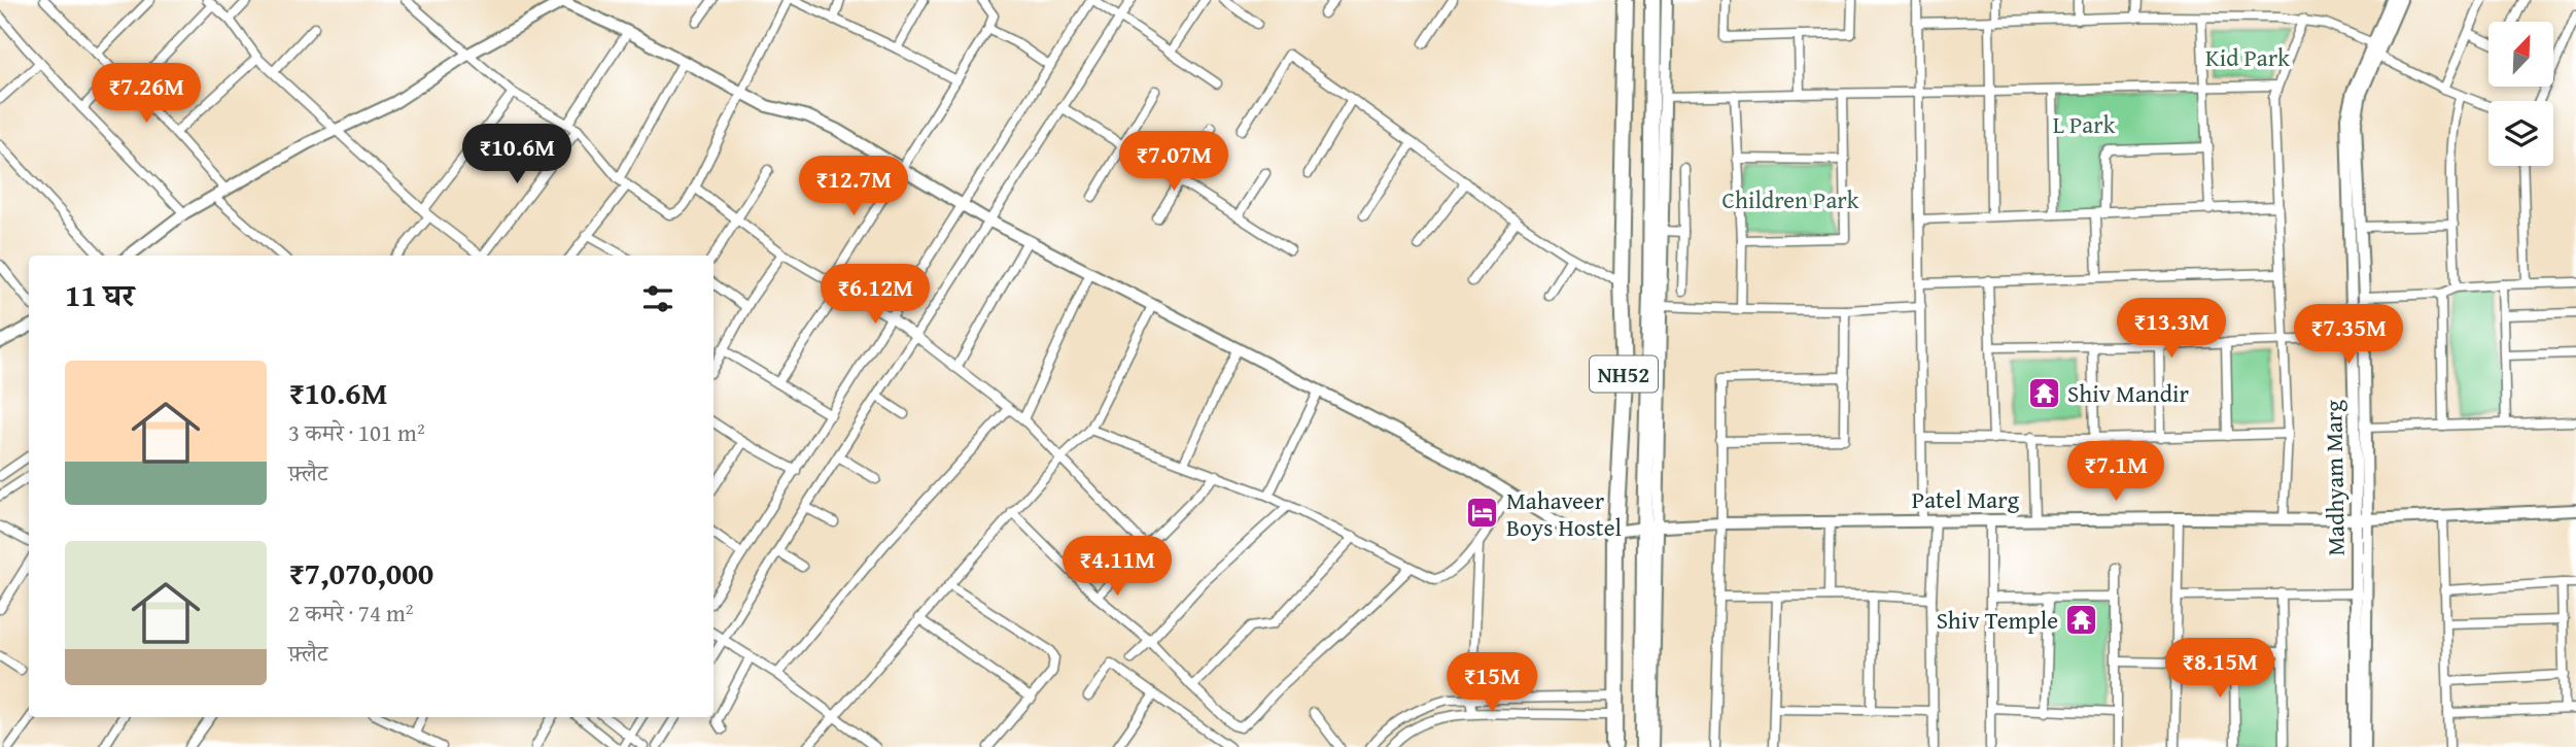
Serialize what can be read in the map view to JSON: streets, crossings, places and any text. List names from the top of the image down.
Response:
{
  "streets": {
    "highway": ["NH52"],
    "street": ["Madhyam Marg", "Patel Marg"]
  },
  "crossings": [
    ["NH52", "Patel Marg"],
    ["Madhyam Marg", "Patel Marg"]
  ],
  "parks": ["Kid Park", "L Park", "Children Park"],
  "places": {
    "temple": ["Shiv Mandir", "Shiv Temple"],
    "hotel": ["Mahaveer Boys Hostel"]
  },
  "north": "top right",
  "page": {
    "price": [
      "₹7.26M",
      "₹10.6M",
      "₹7.07M",
      "₹12.7M",
      "₹6.12M",
      "₹13.3M",
      "₹7.35M",
      "₹7.1M",
      "₹4.11M",
      "₹8.15M",
      "₹15M"
    ],
    "heading": "11 घर",
    "list": [
      {
        "name": "₹10.6M",
        "note": "3 कमरे · 101 m² · फ़्लैट"
      },
      {
        "name": "₹7,070,000",
        "note": "2 कमरे · 74 m² · फ़्लैट"
      }
    ]
  }
}
